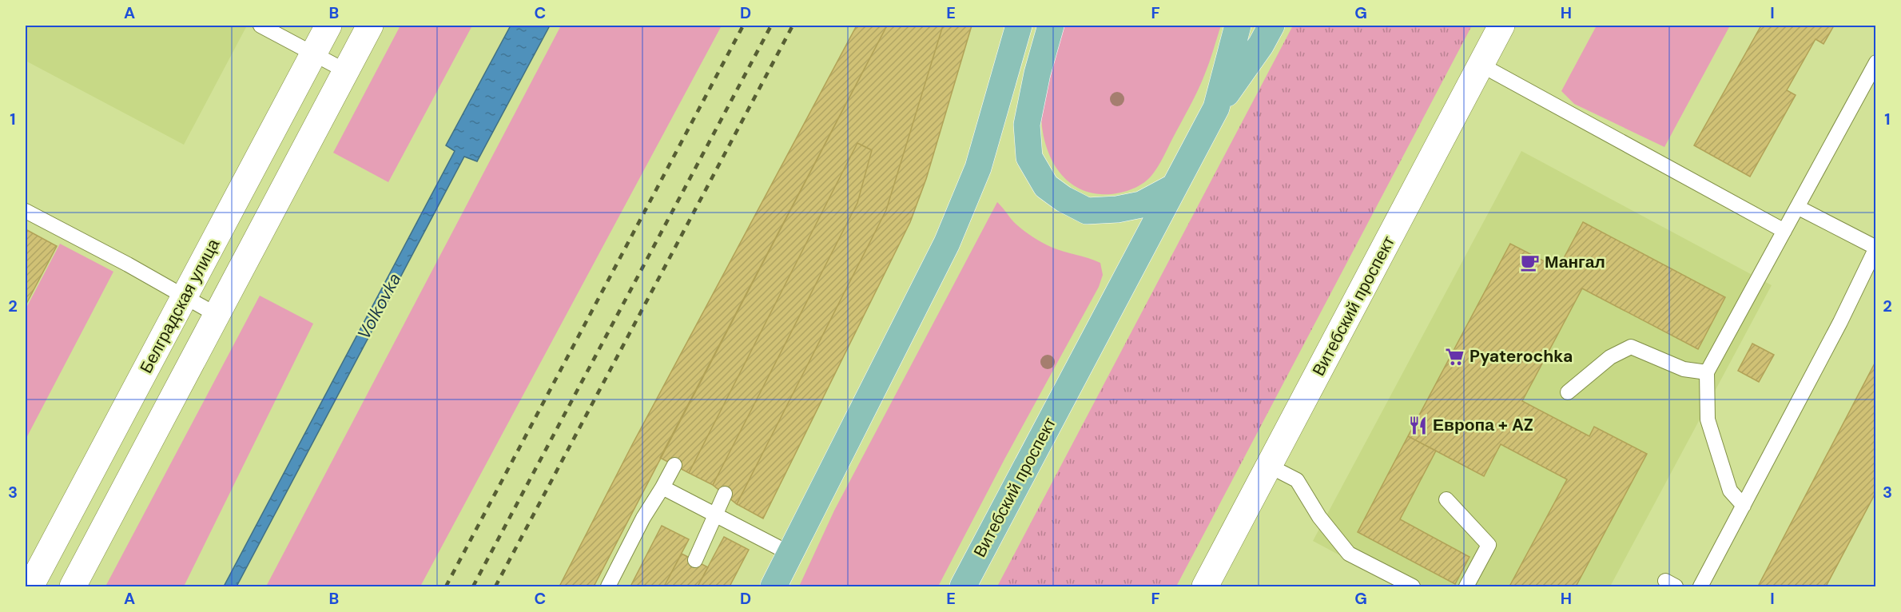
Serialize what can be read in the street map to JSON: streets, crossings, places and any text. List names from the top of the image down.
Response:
{
  "streets": {
    "main road": ["Витебский проспект"],
    "street": ["Белградская улица"]
  },
  "water": ["Volkovka"],
  "places": {
    "cafe": ["Мангал"],
    "supermarket": ["Pyaterochka"],
    "restaurant": ["Европа + AZ"]
  },
  "grid": {
    "columns": [
      "A",
      "B",
      "C",
      "D",
      "E",
      "F",
      "G",
      "H",
      "I"
    ],
    "rows": ["1", "2", "3"]
  }
}
